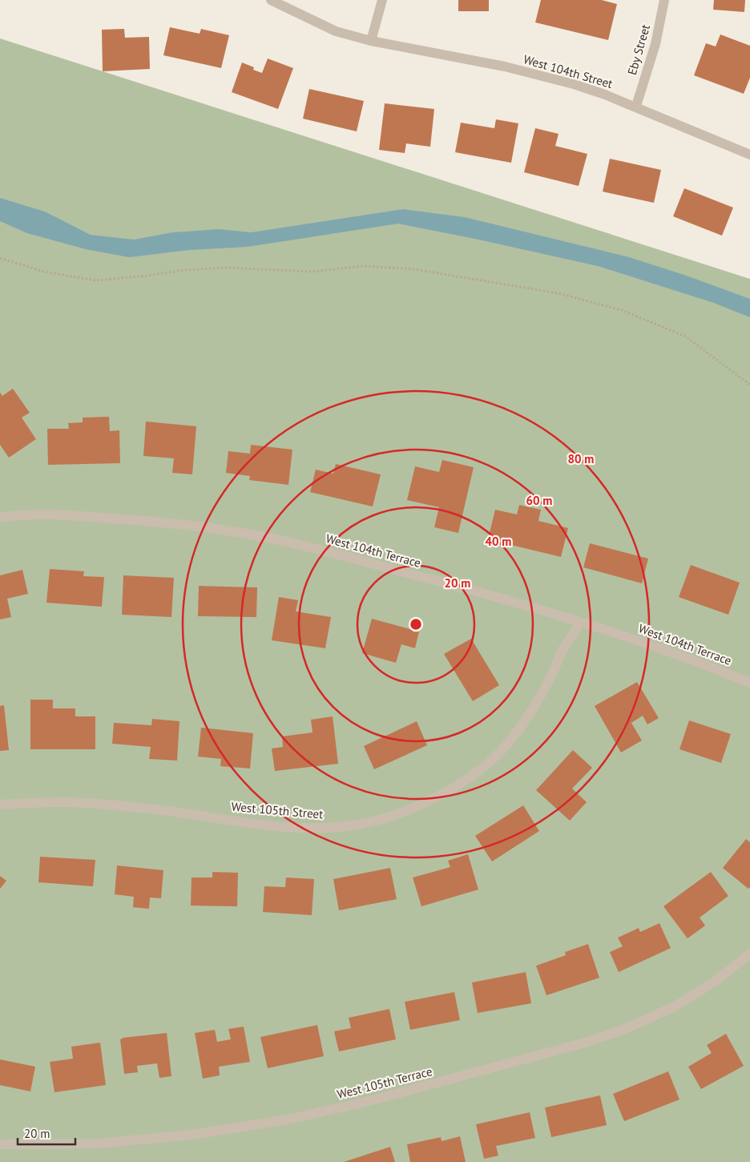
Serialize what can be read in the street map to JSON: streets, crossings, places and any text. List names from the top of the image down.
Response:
{
  "streets": {
    "street": [
      "Eby Street",
      "West 104th Street",
      "West 104th Terrace",
      "West 105th Street",
      "West 105th Terrace"
    ]
  },
  "crossings": [
    ["Eby Street", "West 104th Street"],
    ["West 104th Terrace", "West 105th Street"]
  ],
  "scale_bar": "20 m",
  "rings": [
    "80 m",
    "60 m",
    "40 m",
    "20 m"
  ]
}
